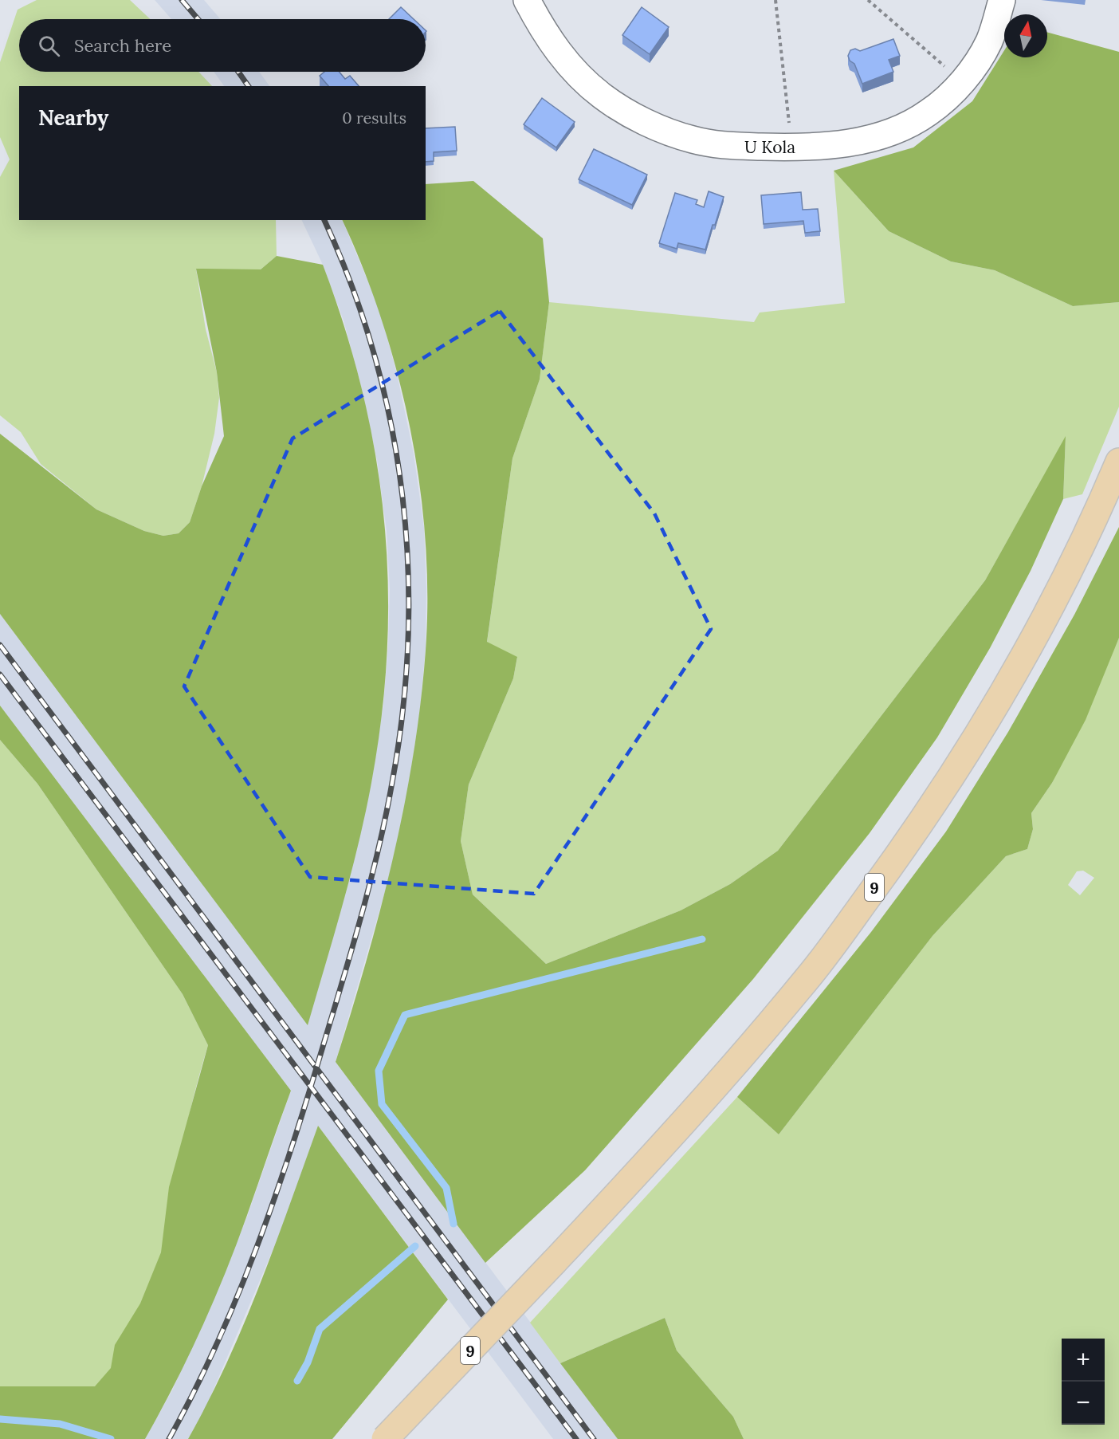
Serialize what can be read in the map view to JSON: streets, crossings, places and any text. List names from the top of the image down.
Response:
{
  "streets": {
    "main road": ["9"],
    "street": ["U Kola"]
  },
  "north": "top",
  "page": {
    "search": "Search here",
    "heading": ["Nearby", "0 results"],
    "map_buttons": ["+", "−"]
  }
}
